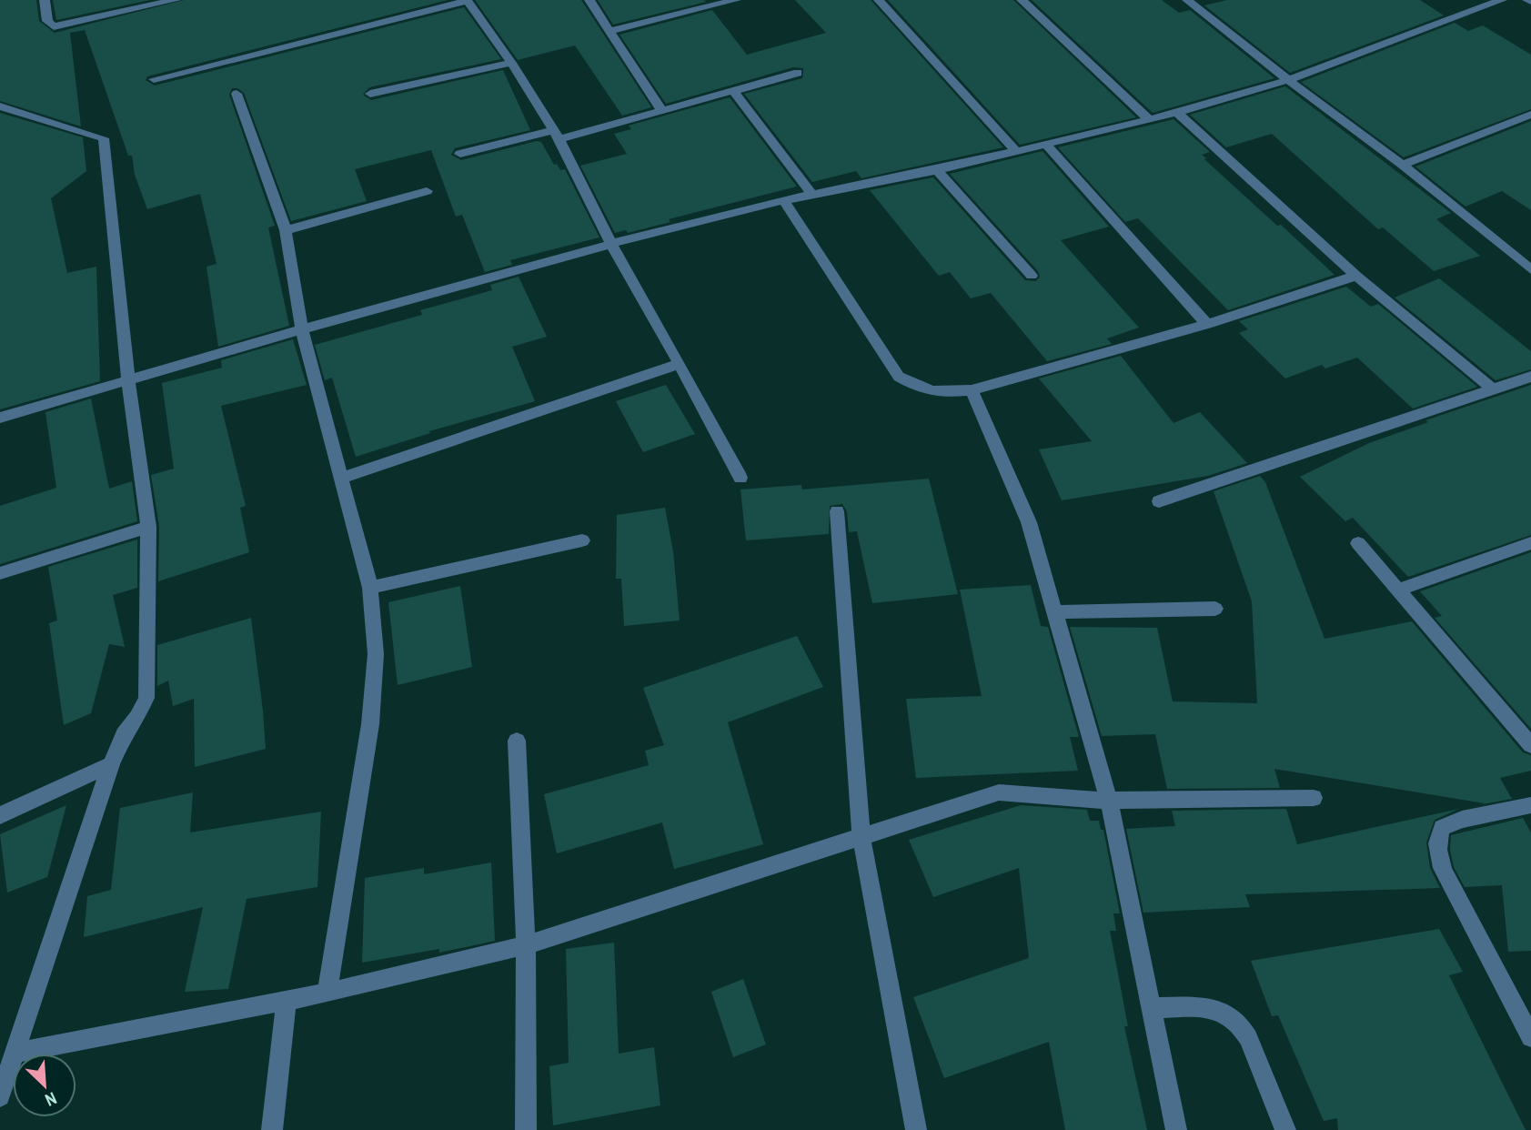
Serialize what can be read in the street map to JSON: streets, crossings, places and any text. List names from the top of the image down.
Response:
{
  "north": "bottom right"
}
